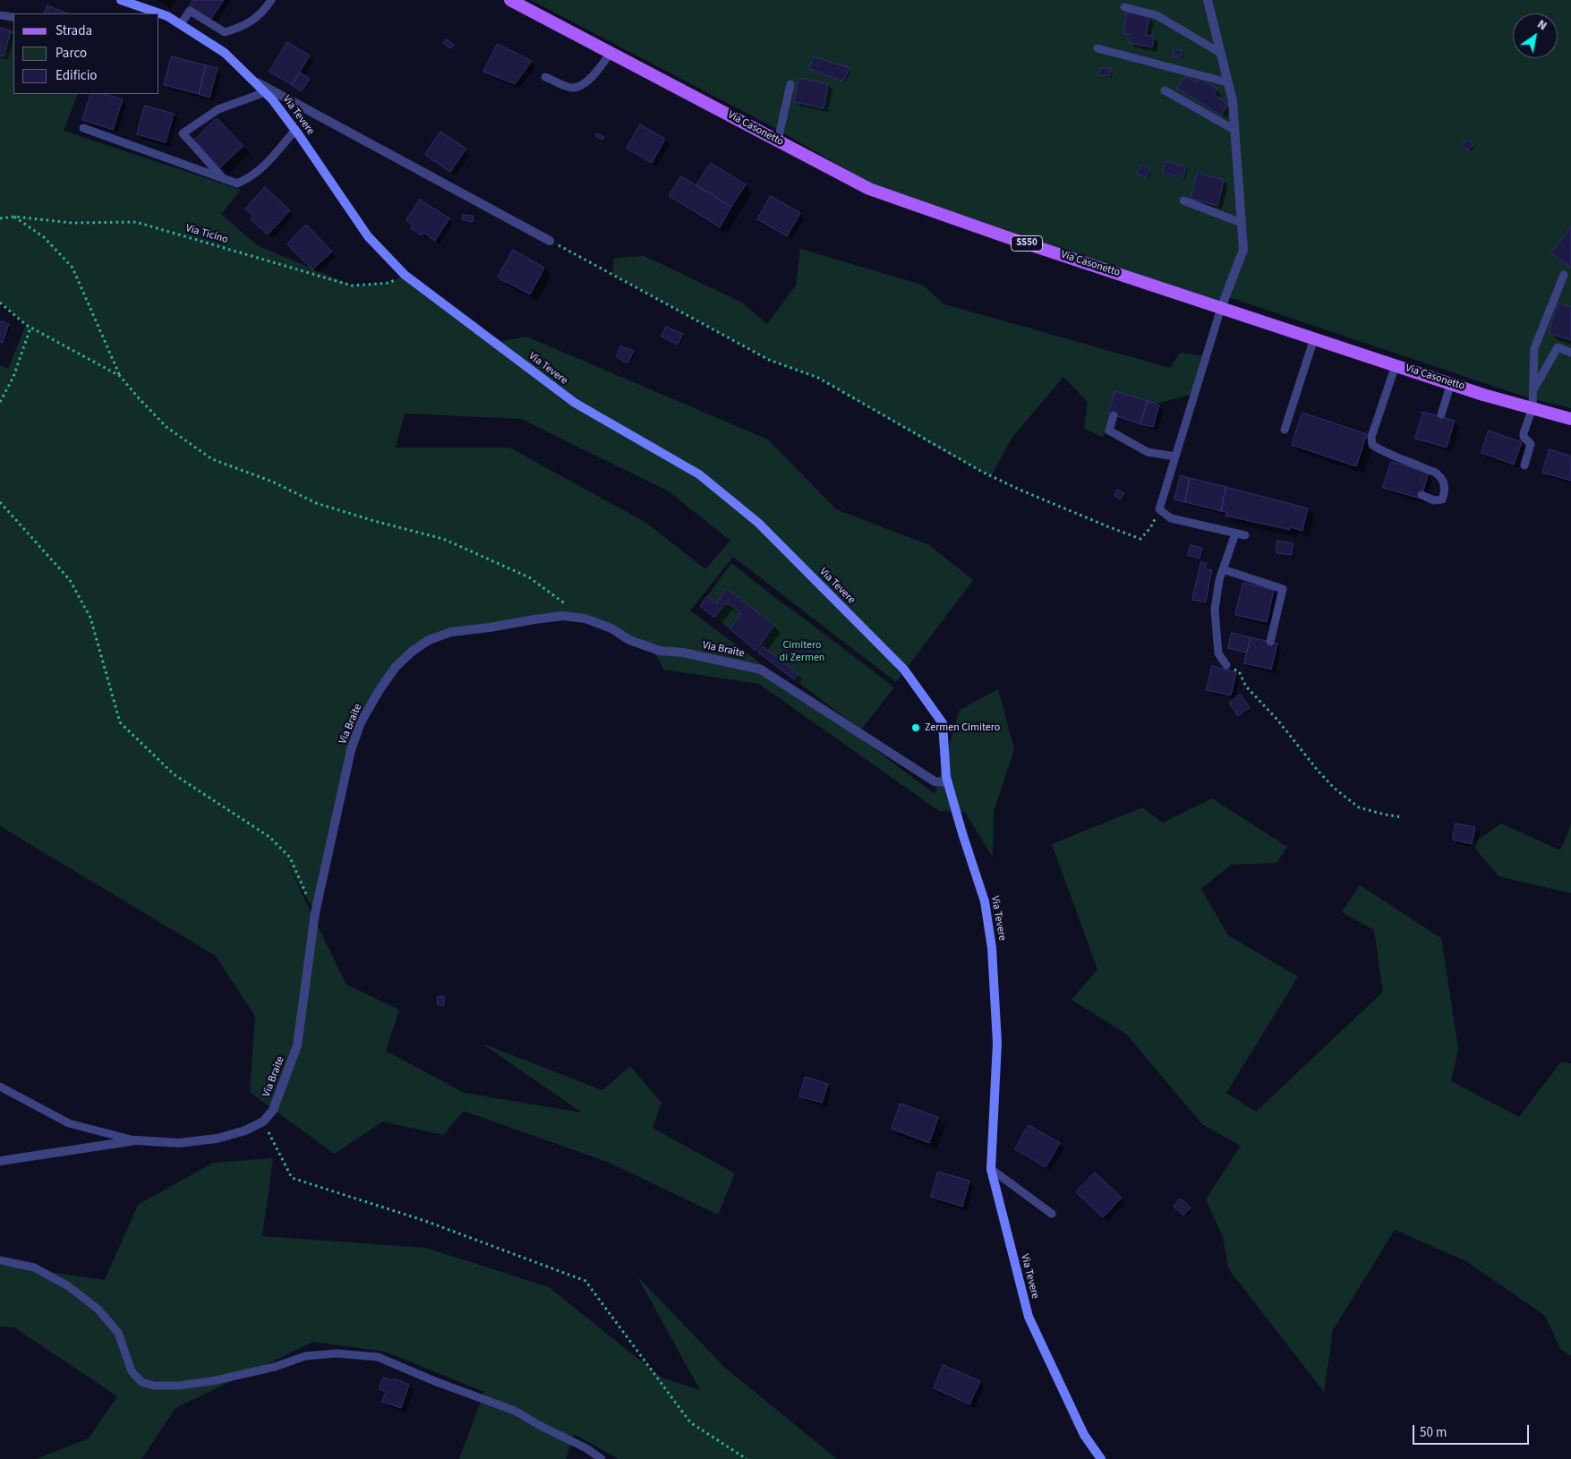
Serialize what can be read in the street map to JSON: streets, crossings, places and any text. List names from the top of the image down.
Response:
{
  "streets": {
    "main road": ["Via Tevere", "Via Casonetto", "SS50"],
    "street": ["Via Braite"],
    "path": ["Via Ticino"]
  },
  "crossings": [
    ["Via Tevere", "Via Ticino"],
    ["Via Tevere", "Via Braite"]
  ],
  "parks": ["Cimitero di Zermen"],
  "places": ["Zermen Cimitero"],
  "legend": ["Strada", "Parco", "Edificio"],
  "scale_bar": "50 m",
  "north": "top right"
}
